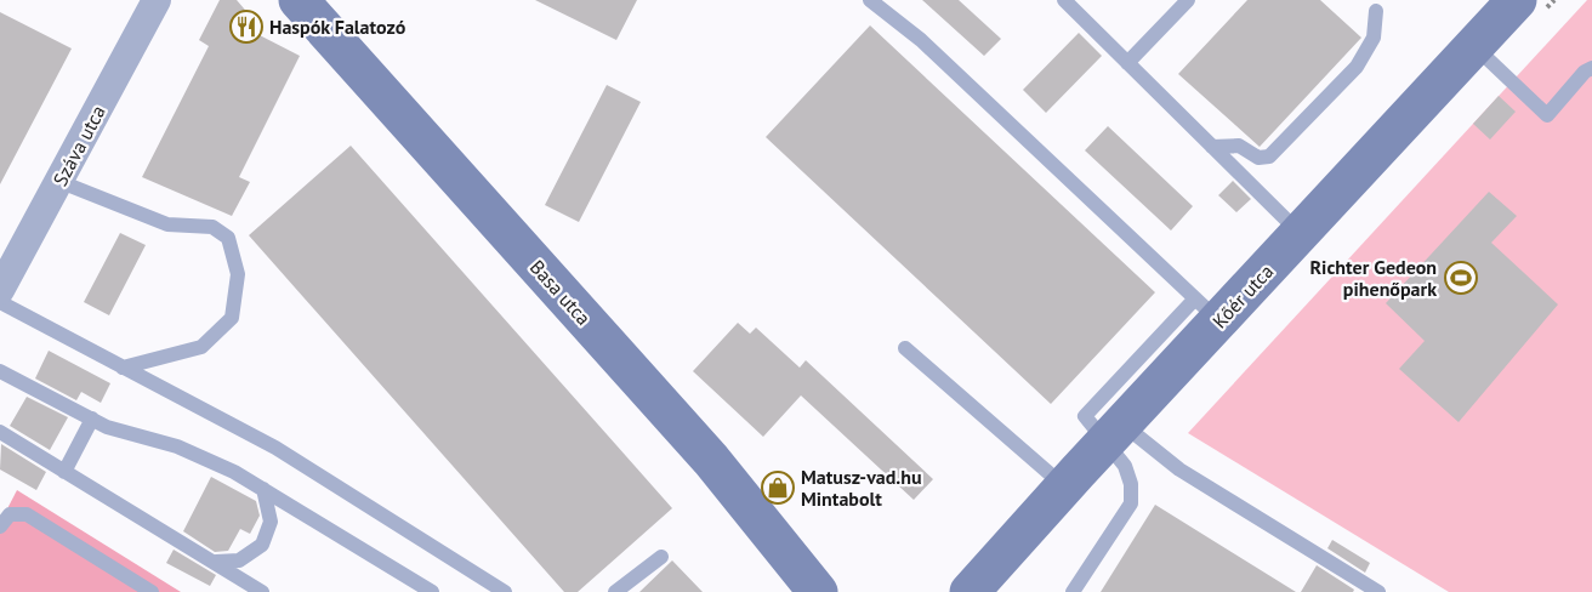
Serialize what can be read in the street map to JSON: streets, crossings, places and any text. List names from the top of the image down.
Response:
{
  "streets": {
    "street": ["Száva utca", "Basa utca", "Kőér utca"]
  },
  "places": {
    "restaurant": ["Haspók Falatozó"],
    "sports": ["Richter Gedeon pihenőpark"],
    "shop": ["Matusz-vad.hu Mintabolt"]
  }
}
